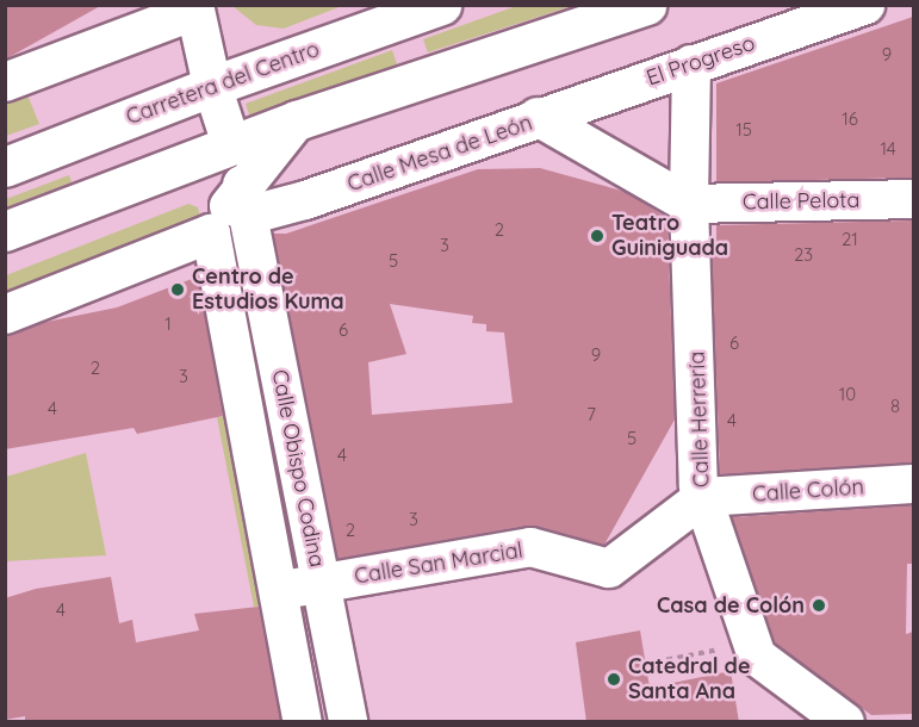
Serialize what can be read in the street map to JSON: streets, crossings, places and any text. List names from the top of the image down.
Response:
{
  "streets": {
    "main road": ["Carretera del Centro"],
    "street": [
      "El Progreso",
      "Calle Mesa de León",
      "Calle Pelota",
      "Calle Herrería",
      "Calle Obispo Codina",
      "Calle Colón",
      "Calle San Marcial"
    ]
  },
  "crossings": [
    ["El Progreso", "Calle Mesa de León"],
    ["El Progreso", "Calle Herrería"],
    ["Calle Mesa de León", "Calle Pelota"],
    ["Calle Mesa de León", "Calle Herrería"],
    ["Calle Mesa de León", "Calle Obispo Codina"],
    ["Calle Pelota", "Calle Herrería"],
    ["Calle Herrería", "Calle Colón"],
    ["Calle Herrería", "Calle San Marcial"],
    ["Calle Obispo Codina", "Calle San Marcial"],
    ["Calle Colón", "Calle San Marcial"]
  ],
  "places": [
    "Teatro Guiniguada",
    "Centro de Estudios Kuma",
    "Casa de Colón",
    "Catedral de Santa Ana"
  ],
  "house_numbers": [
    "9",
    "16",
    "15",
    "14",
    "2",
    "21",
    "3",
    "23",
    "5",
    "1",
    "6",
    "6",
    "9",
    "2",
    "3",
    "10",
    "8",
    "4",
    "7",
    "4",
    "5",
    "4",
    "3",
    "2",
    "4"
  ]
}
